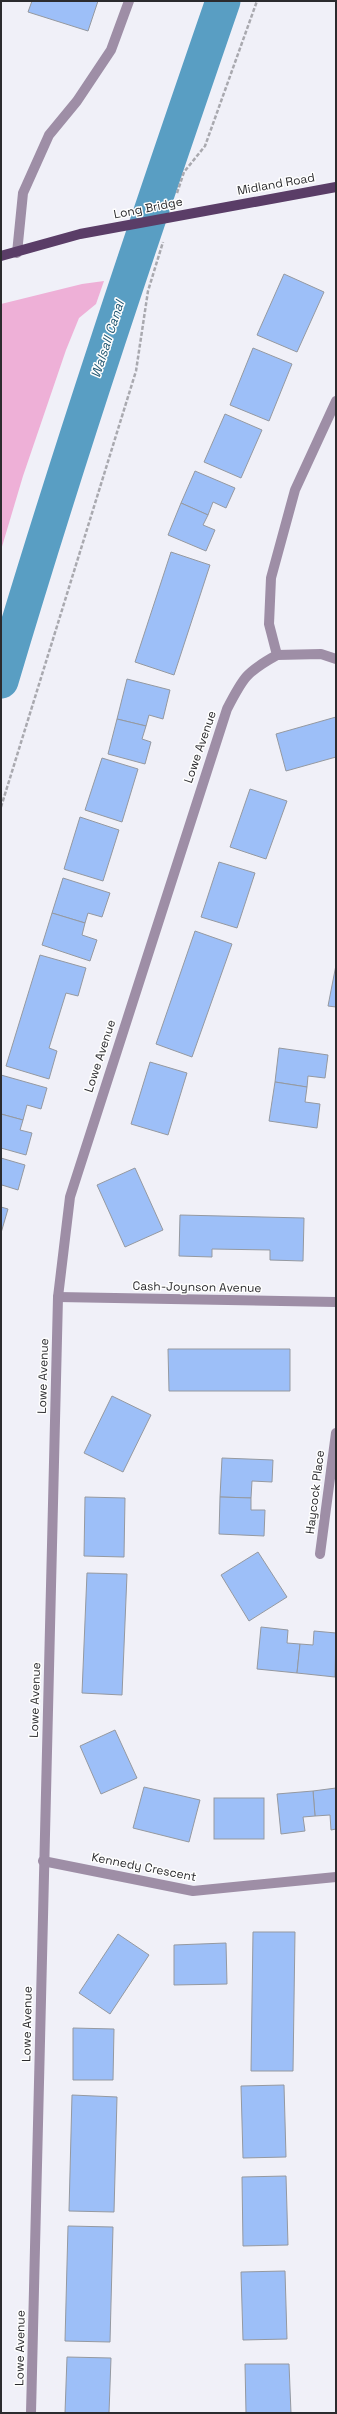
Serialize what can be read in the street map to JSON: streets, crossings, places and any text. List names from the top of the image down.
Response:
{
  "streets": {
    "main road": ["Midland Road", "Long Bridge"],
    "street": [
      "Lowe Avenue",
      "Cash-Joynson Avenue",
      "Haycock Place",
      "Kennedy Crescent"
    ]
  },
  "crossings": [
    ["Midland Road", "Long Bridge"],
    ["Lowe Avenue", "Cash-Joynson Avenue"],
    ["Lowe Avenue", "Kennedy Crescent"]
  ],
  "water": ["Walsall Canal"]
}
